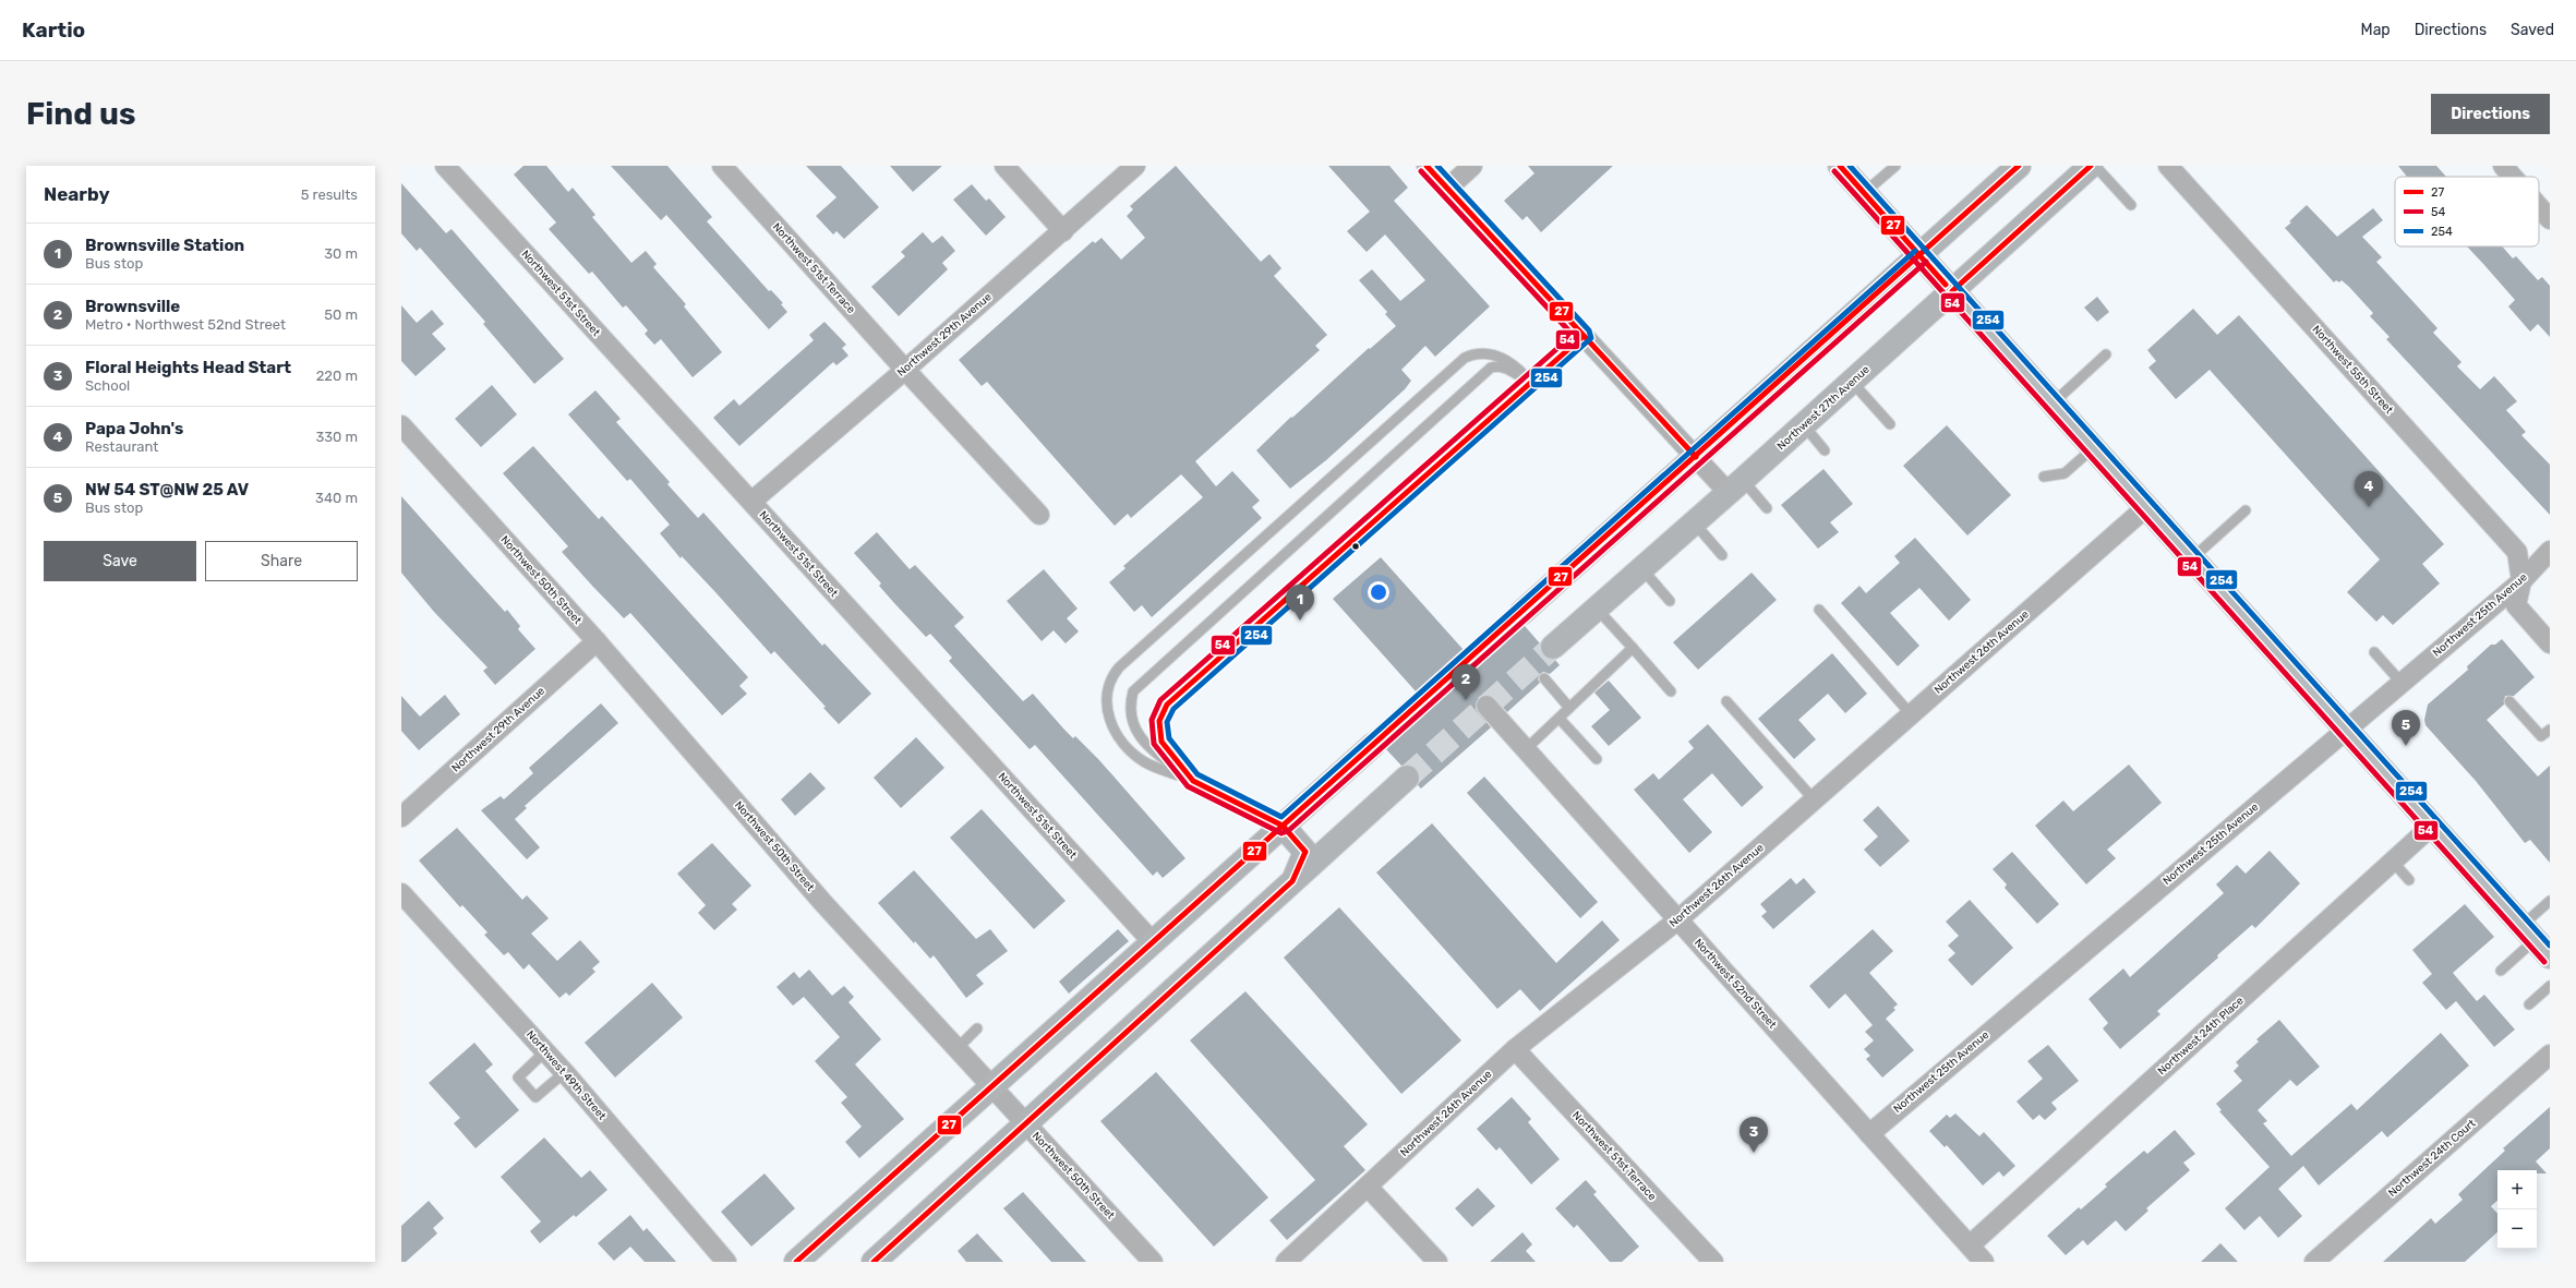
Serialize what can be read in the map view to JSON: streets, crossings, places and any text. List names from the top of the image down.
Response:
{
  "streets": {
    "main road": ["Northwest 27th Avenue"],
    "street": [
      "Northwest 51st Terrace",
      "Northwest 51st Street",
      "Northwest 29th Avenue",
      "Northwest 55th Street",
      "Northwest 50th Street",
      "Northwest 25th Avenue",
      "Northwest 26th Avenue",
      "Northwest 52nd Street",
      "Northwest 24th Place",
      "Northwest 49th Street",
      "Northwest 24th Court"
    ]
  },
  "crossings": [
    ["Northwest 51st Terrace", "Northwest 29th Avenue"],
    ["Northwest 51st Terrace", "Northwest 26th Avenue"],
    ["Northwest 51st Street", "Northwest 29th Avenue"],
    ["Northwest 29th Avenue", "Northwest 50th Street"],
    ["Northwest 55th Street", "Northwest 25th Avenue"],
    ["Northwest 25th Avenue", "Northwest 52nd Street"],
    ["Northwest 26th Avenue", "Northwest 52nd Street"],
    ["Northwest 52nd Street", "Northwest 24th Place"]
  ],
  "lines": ["transit line 27", "transit line 254", "transit line 54"],
  "legend": ["27", "54", "254"],
  "page": {
    "header": "Kartio",
    "nav": ["Map", "Directions", "Saved"],
    "buttons": [
      "Directions",
      ["Save", "Share"]
    ],
    "title": "Find us",
    "heading": ["Nearby", "5 results"],
    "list": [
      {
        "mark": "1",
        "name": "Brownsville Station",
        "note": "Bus stop",
        "value": "30 m"
      },
      {
        "mark": "2",
        "name": "Brownsville",
        "note": "Metro · Northwest 52nd Street",
        "value": "50 m"
      },
      {
        "mark": "3",
        "name": "Floral Heights Head Start",
        "note": "School",
        "value": "220 m"
      },
      {
        "mark": "4",
        "name": "Papa John's",
        "note": "Restaurant",
        "value": "330 m"
      },
      {
        "mark": "5",
        "name": "NW 54 ST@NW 25 AV",
        "note": "Bus stop",
        "value": "340 m"
      }
    ],
    "pins": [
      "4",
      "1",
      "2",
      "5",
      "3"
    ],
    "map_buttons": ["+", "−"]
  }
}
